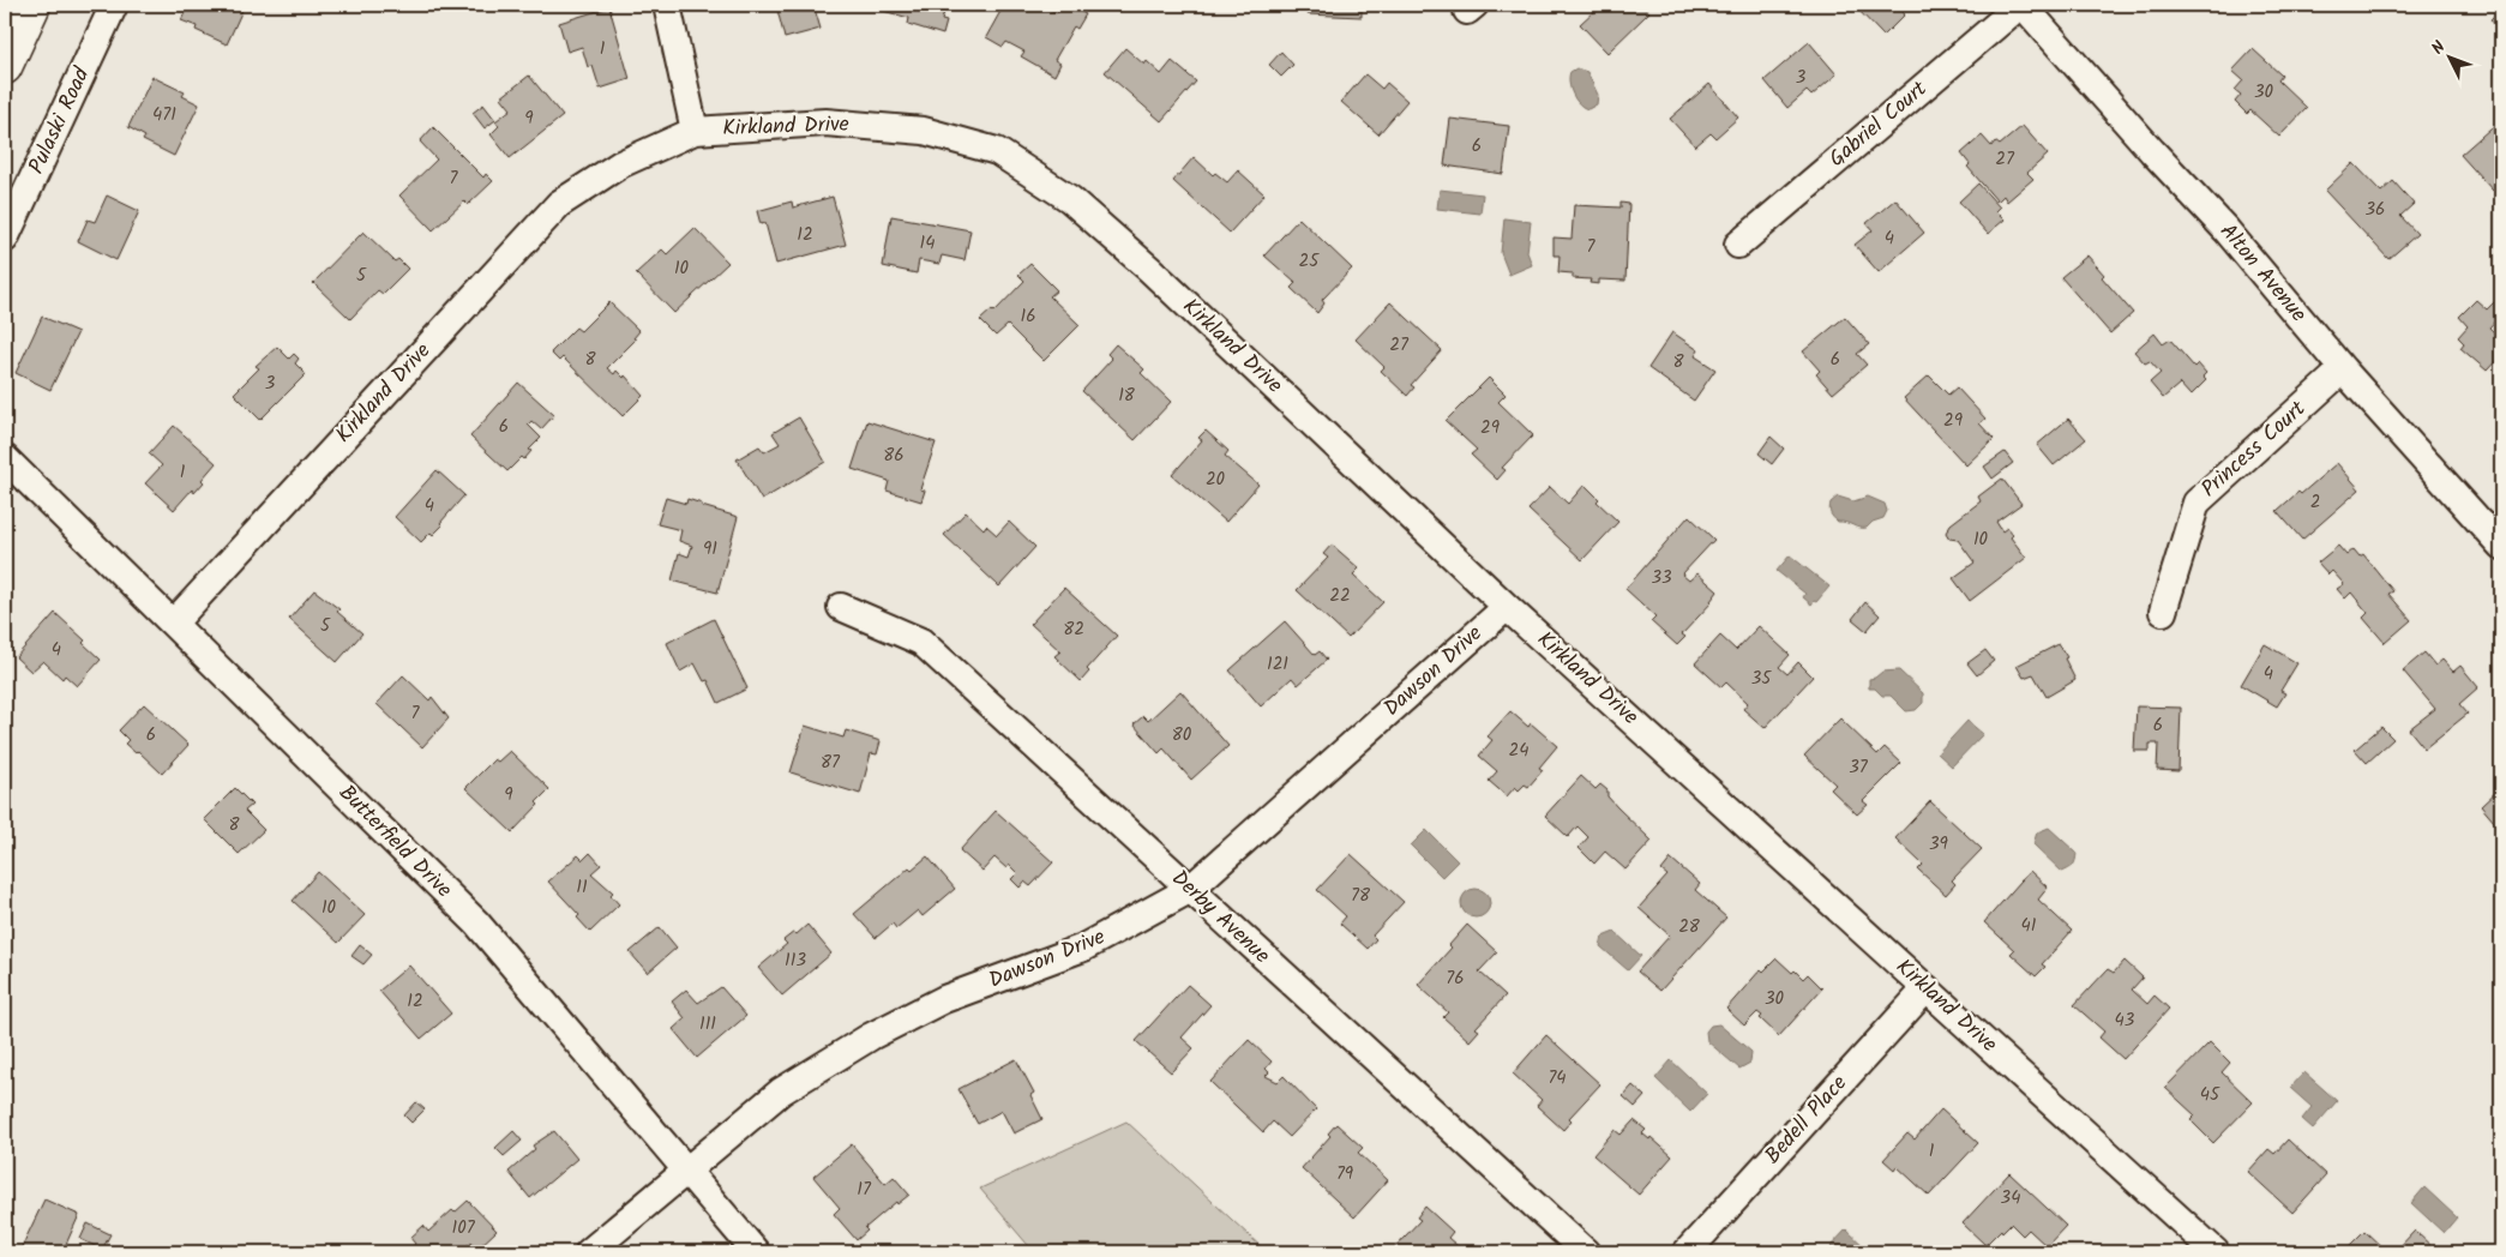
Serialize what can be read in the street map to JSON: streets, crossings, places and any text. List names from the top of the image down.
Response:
{
  "streets": {
    "street": [
      "Pulaski Road",
      "Gabriel Court",
      "Kirkland Drive",
      "Alton Avenue",
      "Princess Court",
      "Dawson Drive",
      "Butterfield Drive",
      "Derby Avenue",
      "Bedell Place"
    ]
  },
  "crossings": [
    ["Gabriel Court", "Alton Avenue"],
    ["Kirkland Drive", "Dawson Drive"],
    ["Kirkland Drive", "Butterfield Drive"],
    ["Kirkland Drive", "Bedell Place"],
    ["Alton Avenue", "Princess Court"],
    ["Dawson Drive", "Butterfield Drive"],
    ["Dawson Drive", "Derby Avenue"]
  ],
  "house_numbers": [
    "1",
    "3",
    "30",
    "471",
    "9",
    "6",
    "27",
    "7",
    "36",
    "12",
    "4",
    "14",
    "7",
    "25",
    "10",
    "5",
    "16",
    "27",
    "8",
    "6",
    "8",
    "3",
    "18",
    "29",
    "6",
    "29",
    "86",
    "1",
    "20",
    "2",
    "4",
    "10",
    "91",
    "33",
    "22",
    "5",
    "82",
    "4",
    "121",
    "4",
    "35",
    "7",
    "6",
    "6",
    "80",
    "24",
    "87",
    "37",
    "9",
    "8",
    "39",
    "11",
    "78",
    "10",
    "41",
    "28",
    "113",
    "76",
    "30",
    "12",
    "43",
    "111",
    "74",
    "45",
    "1",
    "79",
    "17",
    "34",
    "107"
  ],
  "north": "top left"
}
